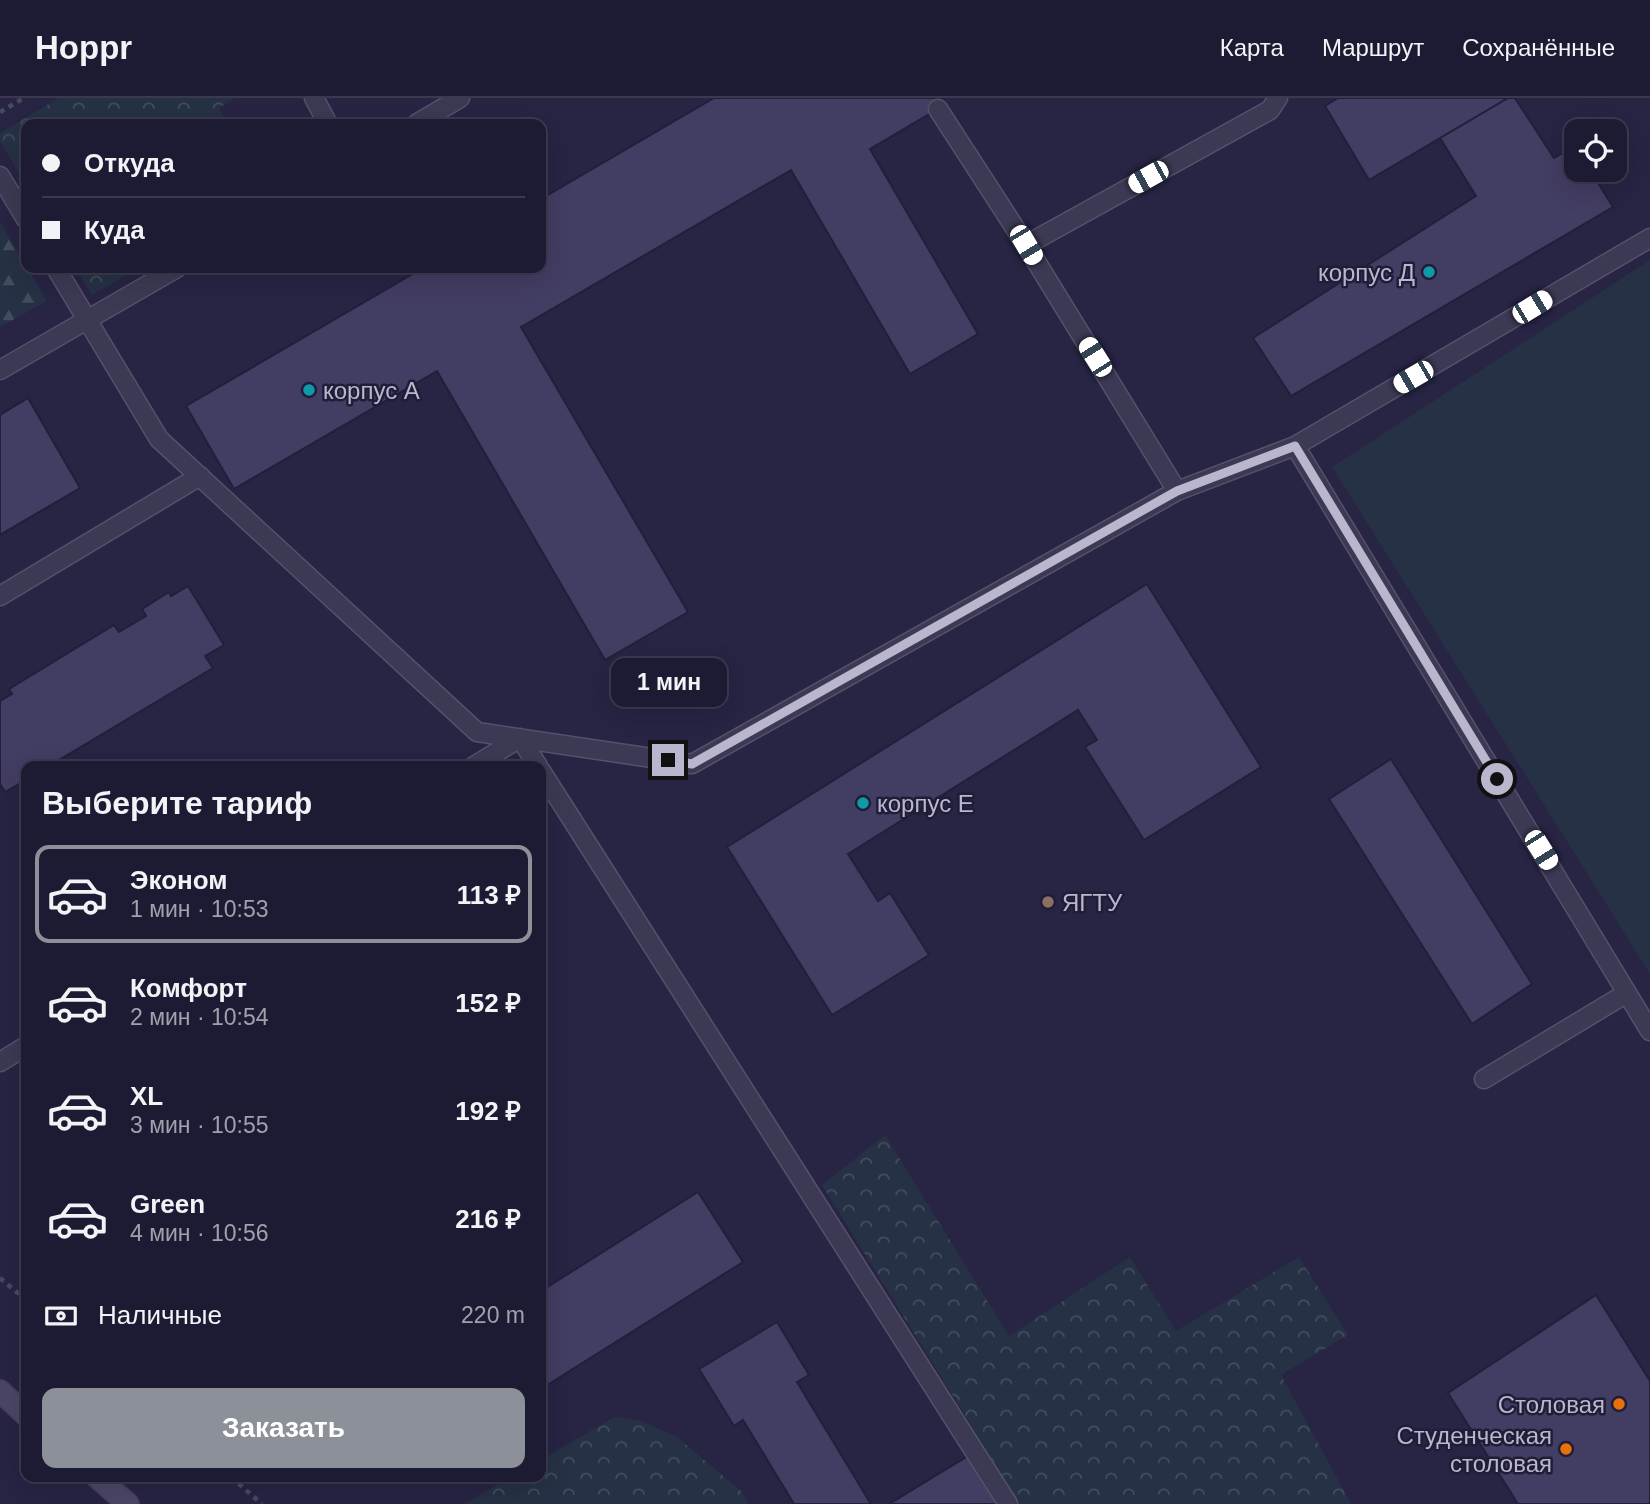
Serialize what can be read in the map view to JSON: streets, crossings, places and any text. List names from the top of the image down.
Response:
{
  "places": [
    "корпус Д",
    "корпус А",
    "корпус Е",
    "ЯГТУ",
    "Столовая",
    "Студенческая столовая"
  ],
  "page": {
    "header": "Hoppr",
    "nav": ["Карта", "Маршрут", "Сохранённые"],
    "banner": ["Откуда", "Куда"],
    "bubble": "1 мин",
    "heading": "Выберите тариф",
    "list": [
      {
        "name": "Эконом",
        "note": "1 мин · 10:53",
        "value": "113 ₽"
      },
      {
        "name": "Комфорт",
        "note": "2 мин · 10:54",
        "value": "152 ₽"
      },
      {
        "name": "XL",
        "note": "3 мин · 10:55",
        "value": "192 ₽"
      },
      {
        "name": "Green",
        "note": "4 мин · 10:56",
        "value": "216 ₽"
      }
    ],
    "pay": ["Наличные", "220 m"],
    "buttons": "Заказать"
  }
}
